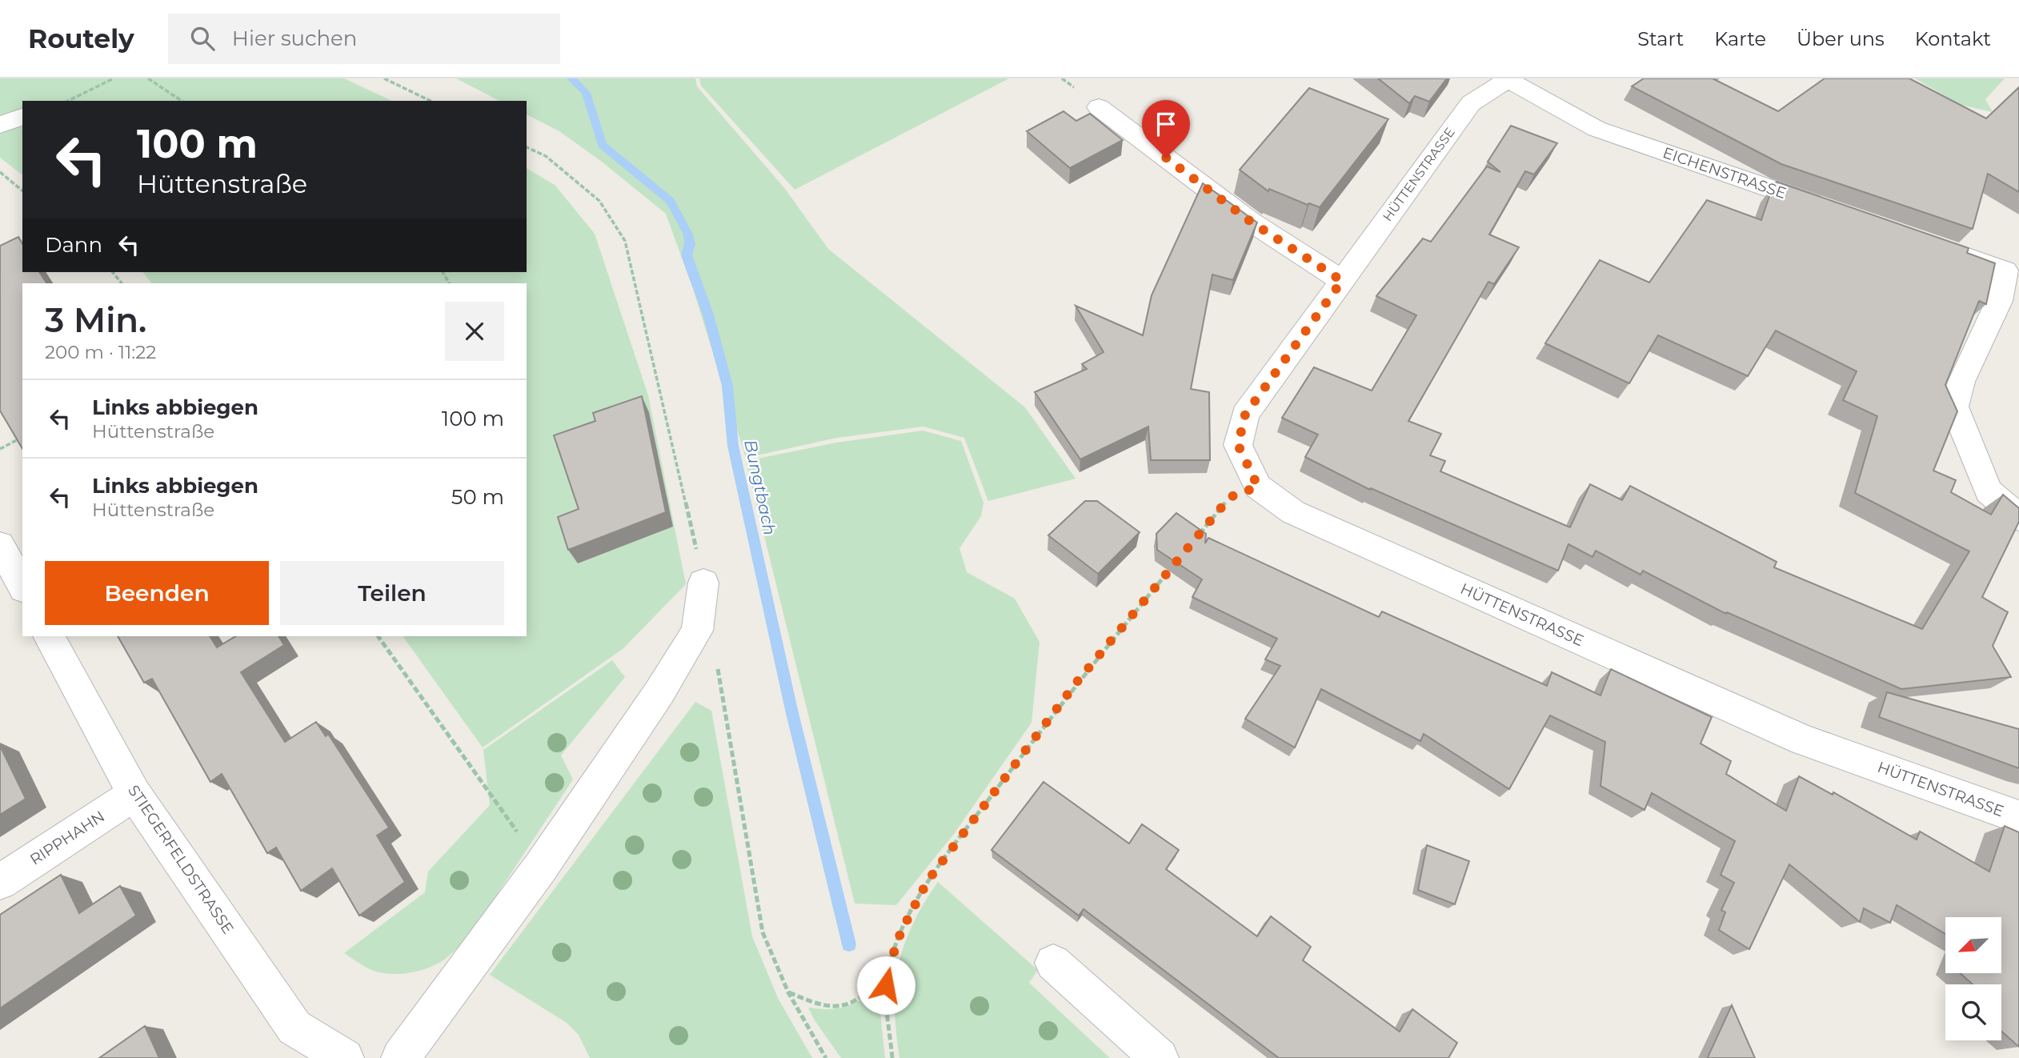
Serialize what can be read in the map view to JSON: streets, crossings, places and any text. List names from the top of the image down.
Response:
{
  "streets": {
    "street": [
      "EICHENSTRASSE",
      "HÜTTENSTRASSE",
      "RIPPHAHN",
      "STIEGERFELDSTRASSE"
    ]
  },
  "crossings": [
    ["EICHENSTRASSE", "HÜTTENSTRASSE"],
    ["RIPPHAHN", "STIEGERFELDSTRASSE"]
  ],
  "water": ["Bungtbach"],
  "north": "bottom left",
  "page": {
    "header": "Routely",
    "search": "Hier suchen",
    "nav": [
      "Start",
      "Karte",
      "Über uns",
      "Kontakt"
    ],
    "turn": ["100 m", "Hüttenstraße"],
    "then": "Dann",
    "heading": ["3 Min.", "200 m · 11:22"],
    "list": [
      {
        "name": "Links abbiegen",
        "note": "Hüttenstraße",
        "value": "100 m"
      },
      {
        "name": "Links abbiegen",
        "note": "Hüttenstraße",
        "value": "50 m"
      }
    ],
    "buttons": ["Beenden", "Teilen"]
  }
}
